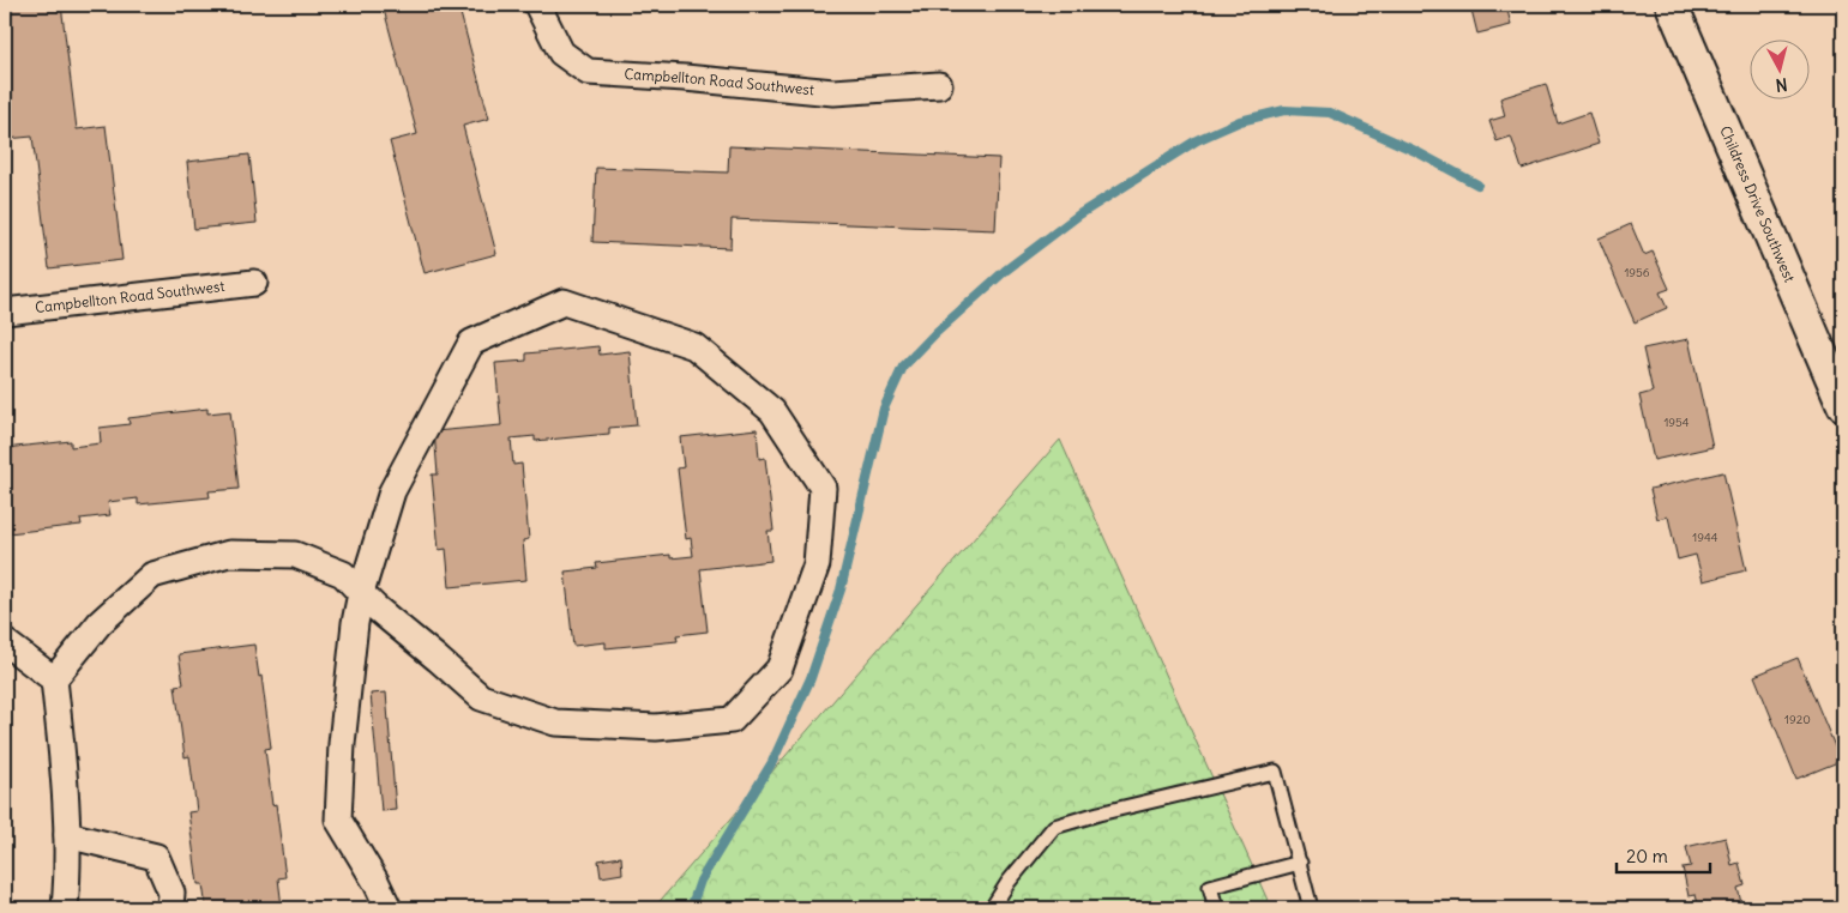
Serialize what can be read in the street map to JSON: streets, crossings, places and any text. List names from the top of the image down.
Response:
{
  "streets": {
    "street": ["Campbellton Road Southwest", "Childress Drive Southwest"]
  },
  "house_numbers": [
    "1956",
    "1954",
    "1944",
    "1920"
  ],
  "scale_bar": "20 m",
  "north": "bottom"
}
